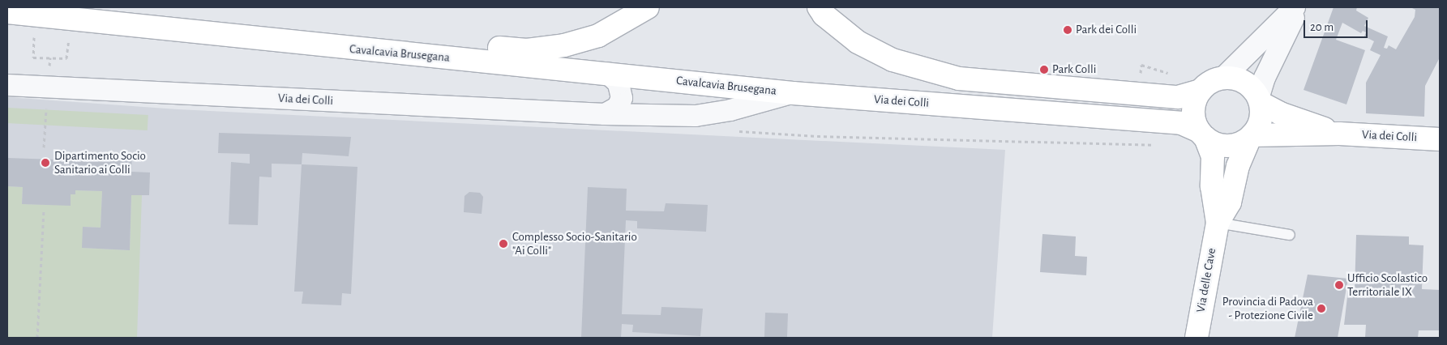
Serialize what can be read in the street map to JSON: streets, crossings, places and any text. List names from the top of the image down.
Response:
{
  "streets": {
    "main road": ["Cavalcavia Brusegana", "Via dei Colli", "Via delle Cave"]
  },
  "crossings": [
    ["Cavalcavia Brusegana", "Via dei Colli"],
    ["Via dei Colli", "Via delle Cave"]
  ],
  "places": [
    "Park dei Colli",
    "Park Colli",
    "Dipartimento Socio Sanitario ai Colli",
    "Complesso Socio-Sanitario \"Ai Colli\"",
    "Ufficio Scolastico Territoriale IX",
    "Provincia di Padova - Protezione Civile"
  ],
  "scale_bar": "20 m"
}
